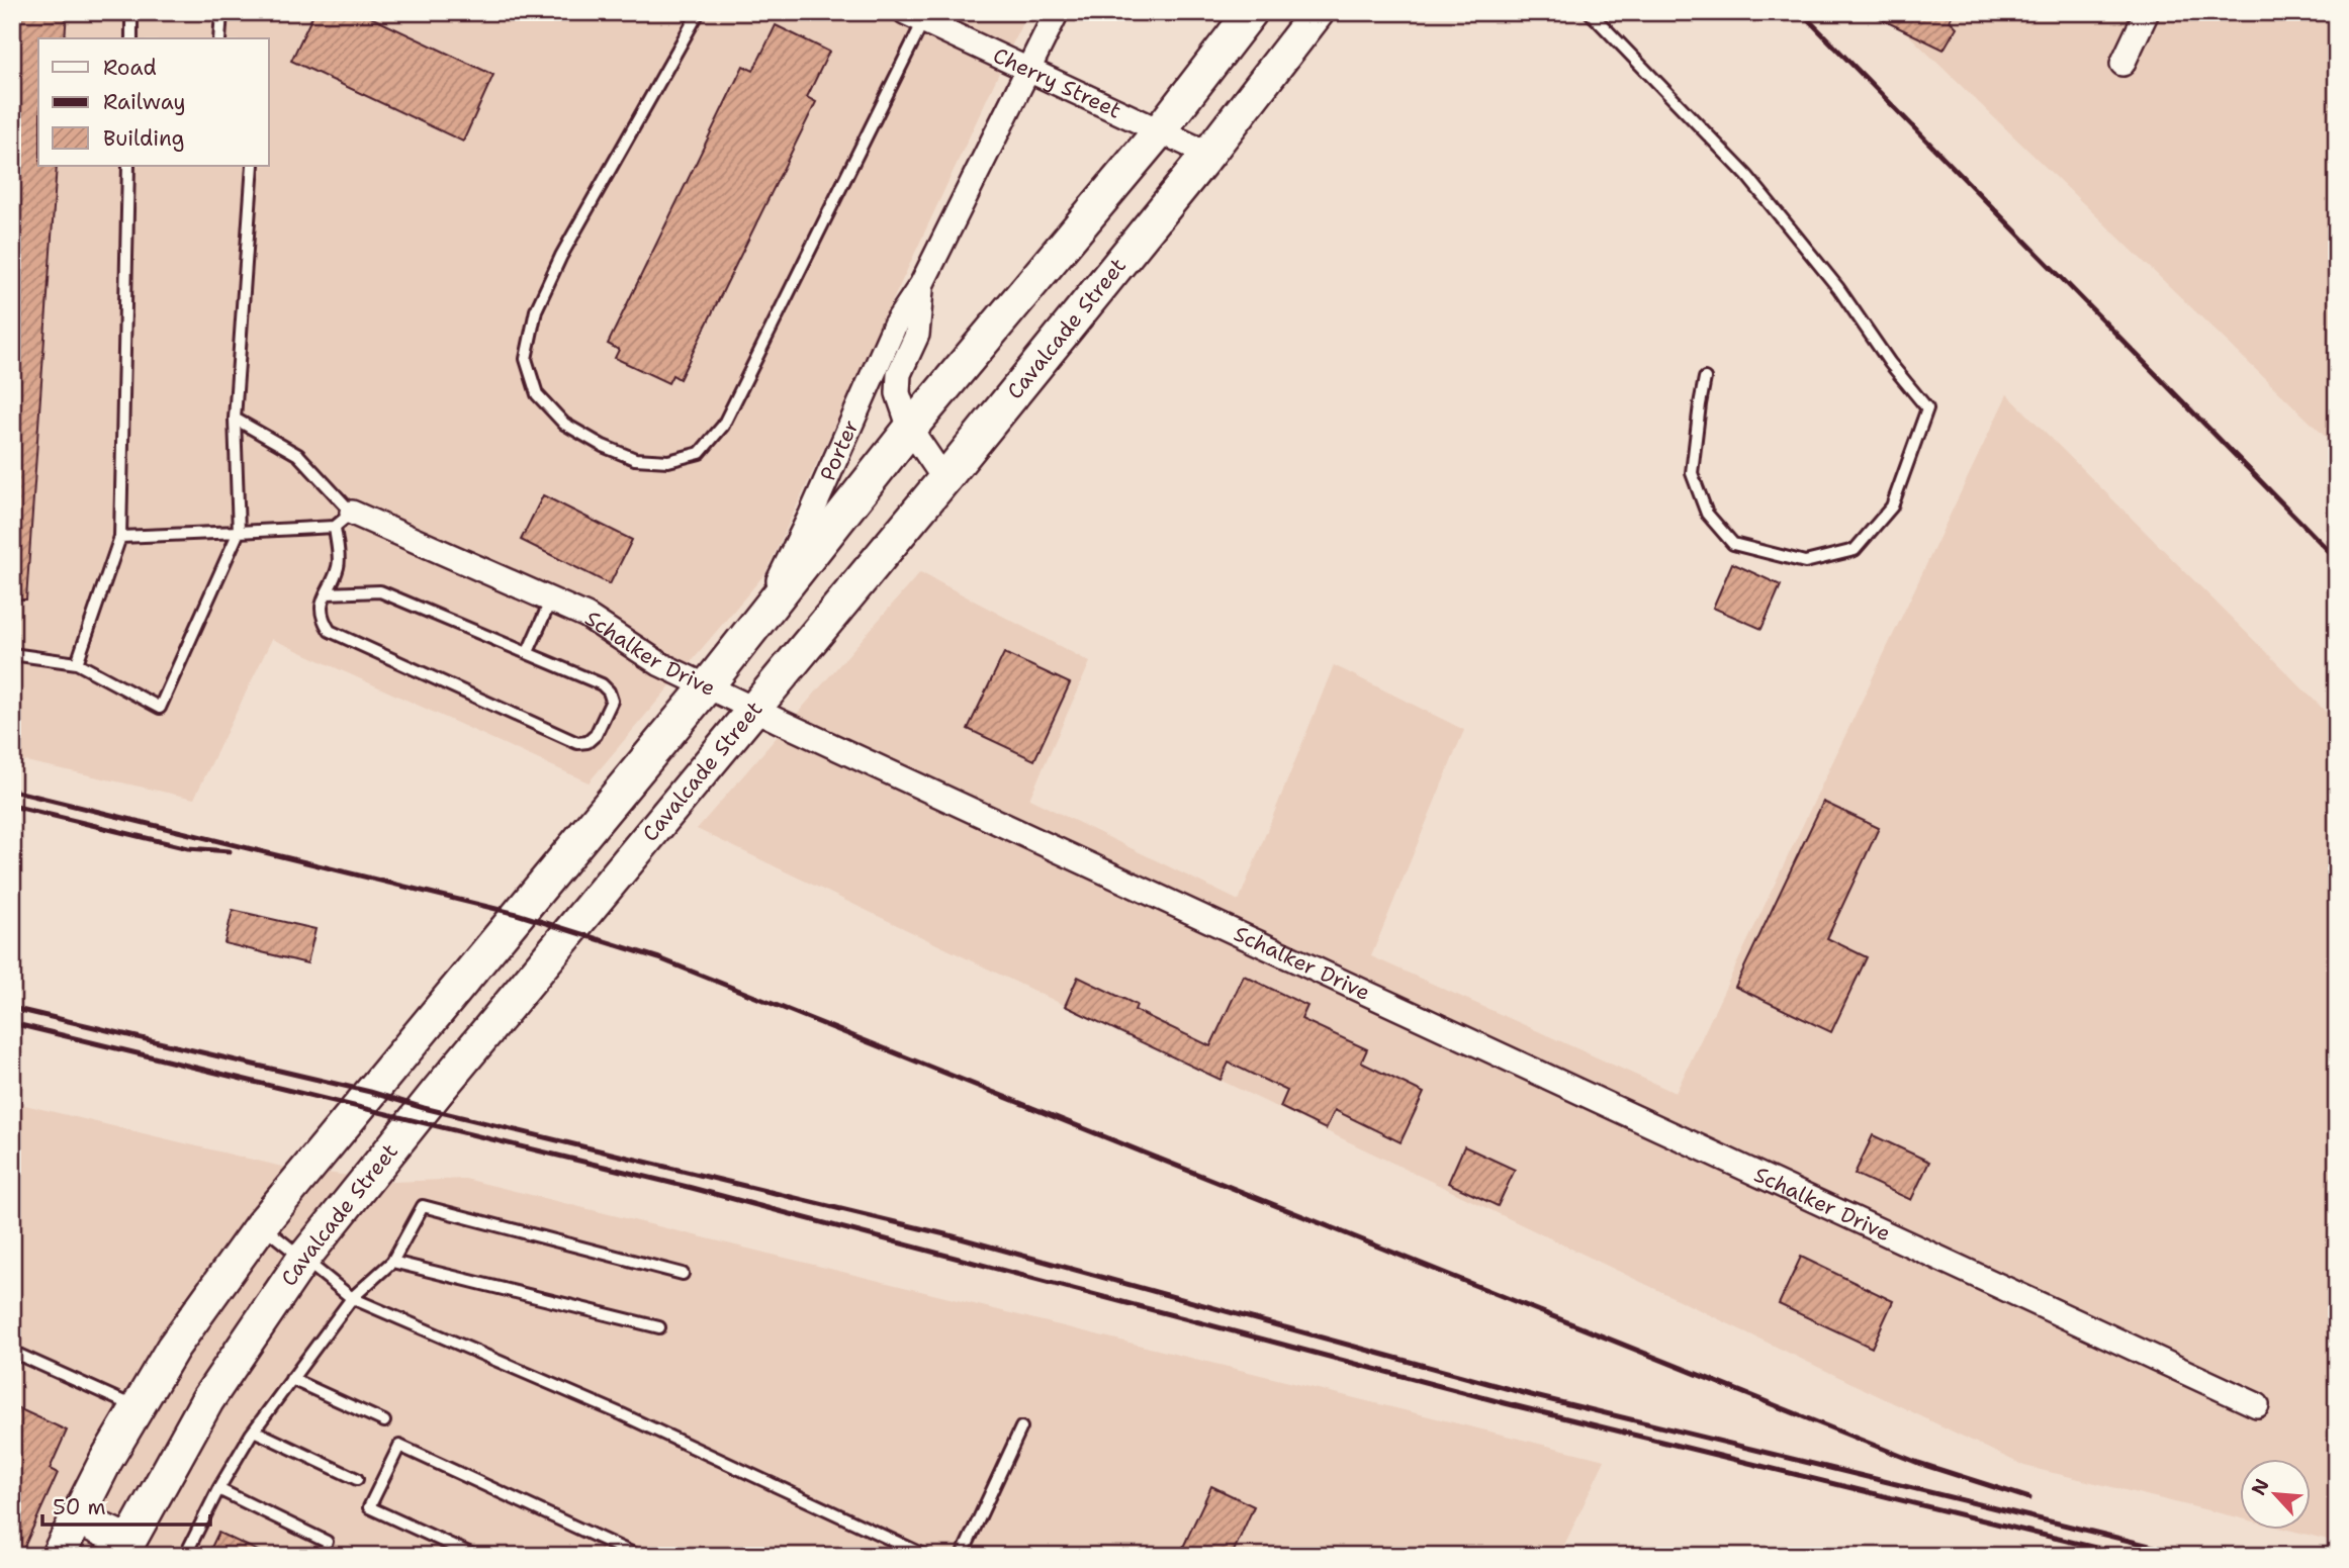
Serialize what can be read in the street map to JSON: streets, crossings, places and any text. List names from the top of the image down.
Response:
{
  "streets": {
    "main road": ["Cavalcade Street"],
    "street": ["Cherry Street", "Porter", "Schalker Drive"]
  },
  "crossings": [
    ["Cherry Street", "Cavalcade Street"],
    ["Cherry Street", "Porter"],
    ["Cavalcade Street", "Porter"],
    ["Cavalcade Street", "Schalker Drive"]
  ],
  "legend": ["Road", "Railway", "Building"],
  "scale_bar": "50 m",
  "north": "top left"
}
